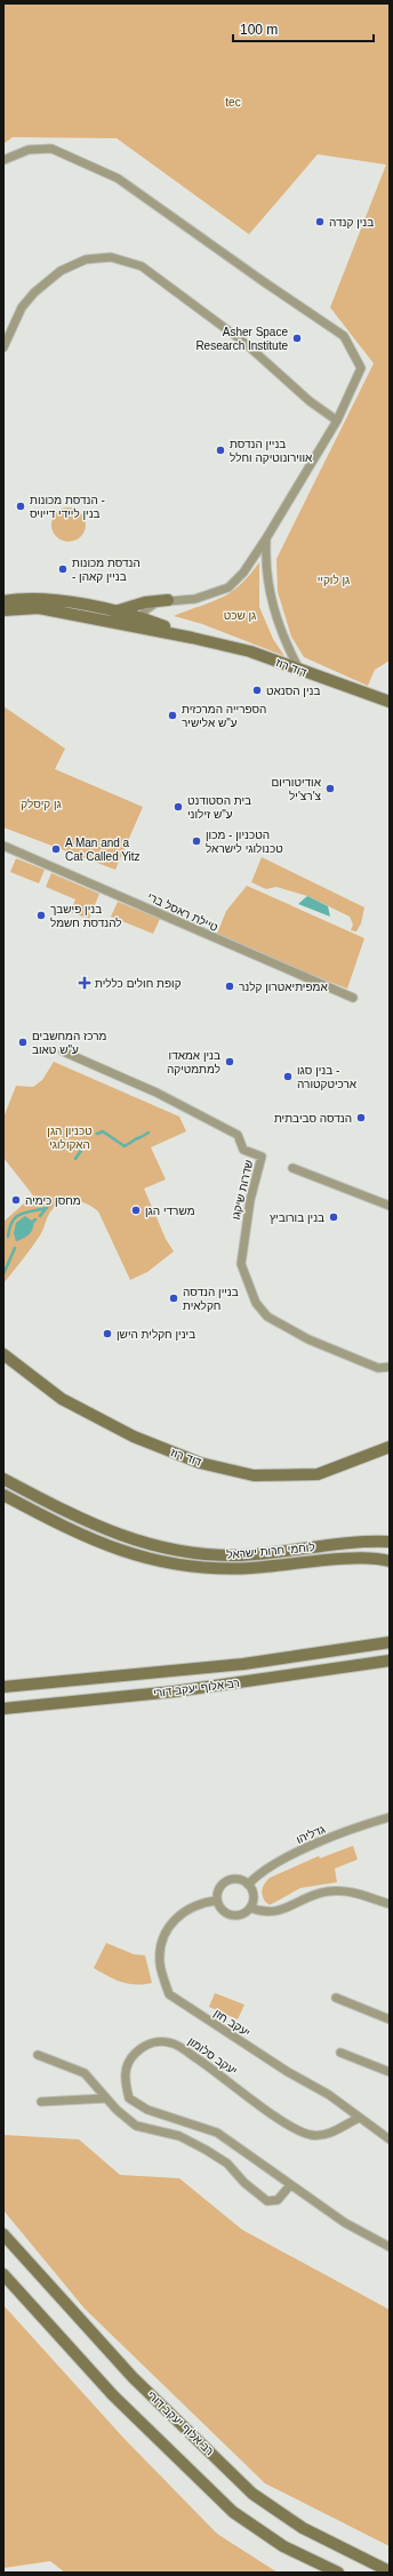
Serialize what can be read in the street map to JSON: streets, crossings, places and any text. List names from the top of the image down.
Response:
{
  "streets": {
    "main road": ["דוד רוז", "לוחמי חרות ישראל", "רב אלוף יעקב דורי"],
    "street": [
      "טיילת ראסל ברי",
      "שדרות שיקגו",
      "גדליהו",
      "יעקב חזן",
      "יעקב סלומון"
    ]
  },
  "crossings": [
    ["גדליהו", "יעקב חזן"],
    ["יעקב חזן", "יעקב סלומון"]
  ],
  "parks": [
    "tec",
    "גן לוקיי",
    "גן שכט",
    "גן קיסלק",
    "טכניון הגן האקולוגי"
  ],
  "places": {
    "other": [
      "בנין קנדה",
      "Asher Space Research Institute",
      "בניין הנדסת אווירונוטיקה וחלל",
      "הנדסת מכונות - בנין ליידי דייויס",
      "הנדסת מכונות - בניין קאהן",
      "בנין הסנאט",
      "הספרייה המרכזית ע\"ש אלישיר",
      "אודיטוריום צ'רצ'יל",
      "בית הסטודנט ע\"ש זילוני",
      "הטכניון - מכון טכנולוגי לישראל",
      "A Man and a Cat Called Yitz",
      "בנין פישבך להנדסת חשמל",
      "אמפיתיאטרון קלנר",
      "מרכז המחשבים ע\"ש טאוב",
      "בנין אמאדו למתמטיקה",
      "בנין סגו - ארכיטקטורה",
      "הנדסה סביבתית",
      "מחסן כימיה",
      "משרדי הגן",
      "בנין בורוביץ",
      "בניין הנדסה חקלאית",
      "בינין חקלית הישן"
    ],
    "health": ["קופת חולים כללית"]
  },
  "scale_bar": "100 m"
}
